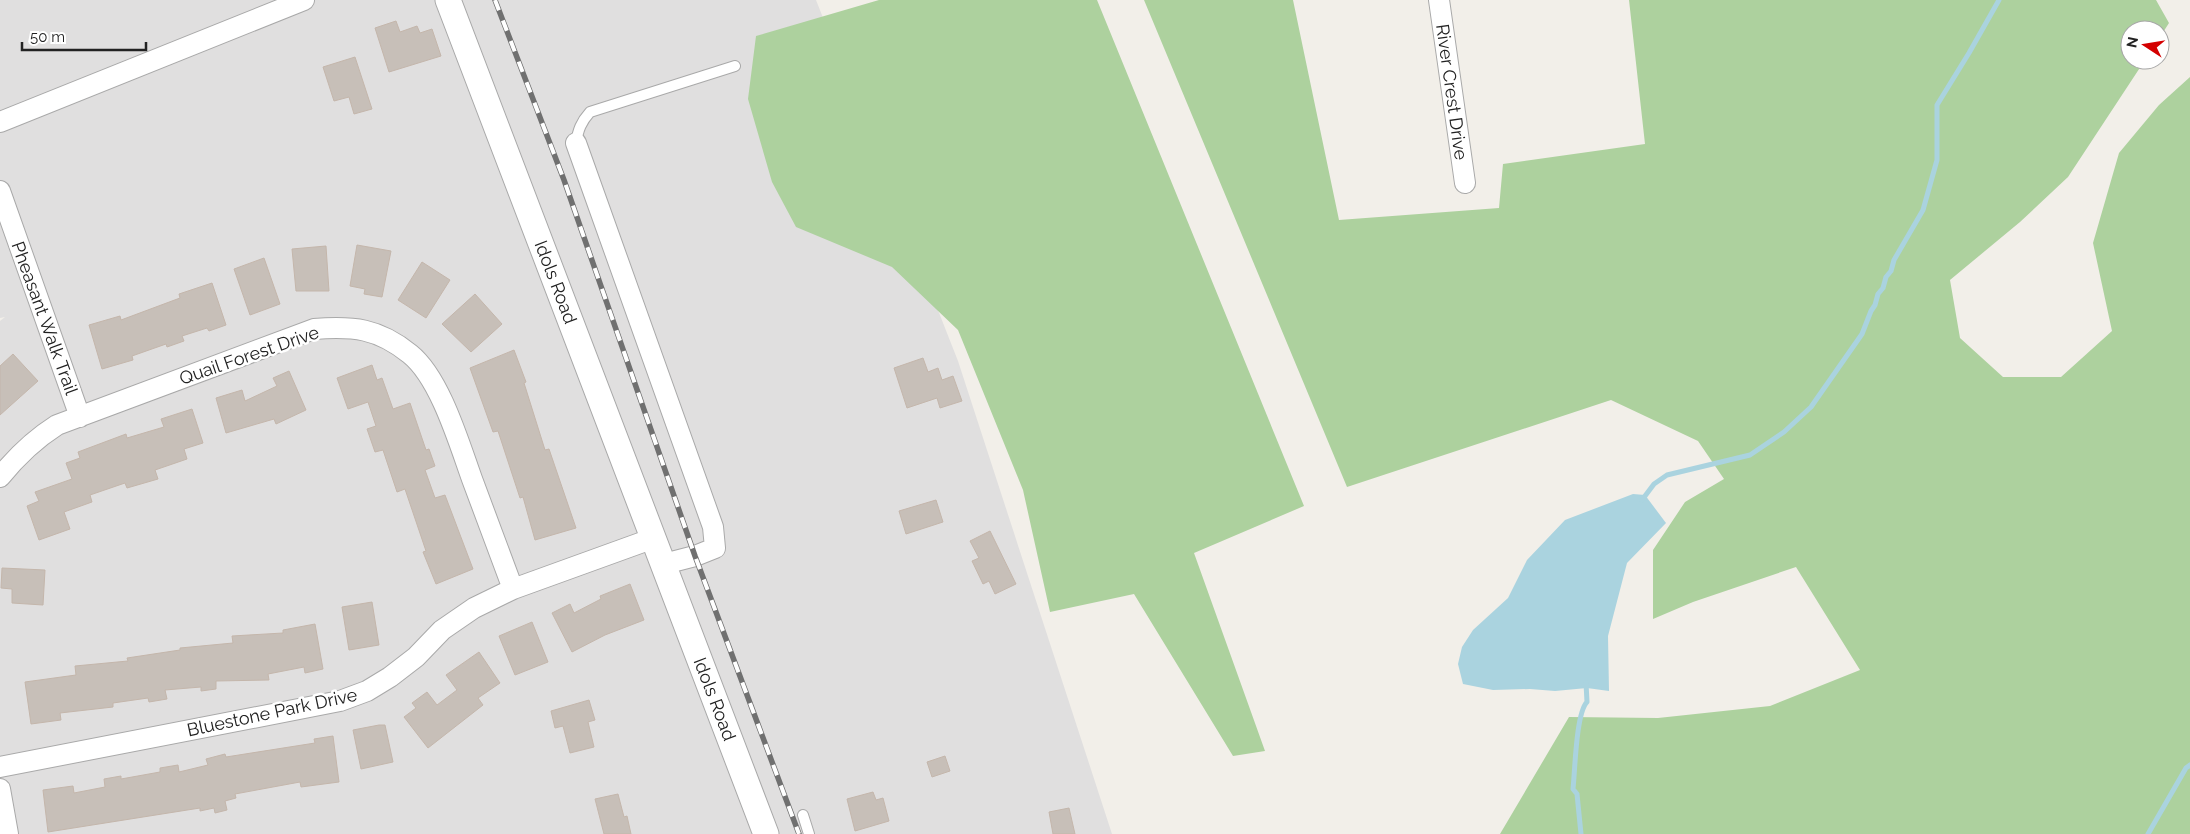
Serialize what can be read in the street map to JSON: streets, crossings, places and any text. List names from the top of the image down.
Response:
{
  "streets": {
    "street": [
      "River Crest Drive",
      "Idols Road",
      "Pheasant Walk Trail",
      "Quail Forest Drive",
      "Bluestone Park Drive"
    ]
  },
  "crossings": [
    ["Idols Road", "Bluestone Park Drive"],
    ["Pheasant Walk Trail", "Quail Forest Drive"],
    ["Quail Forest Drive", "Bluestone Park Drive"]
  ],
  "scale_bar": "50 m",
  "north": "left"
}
